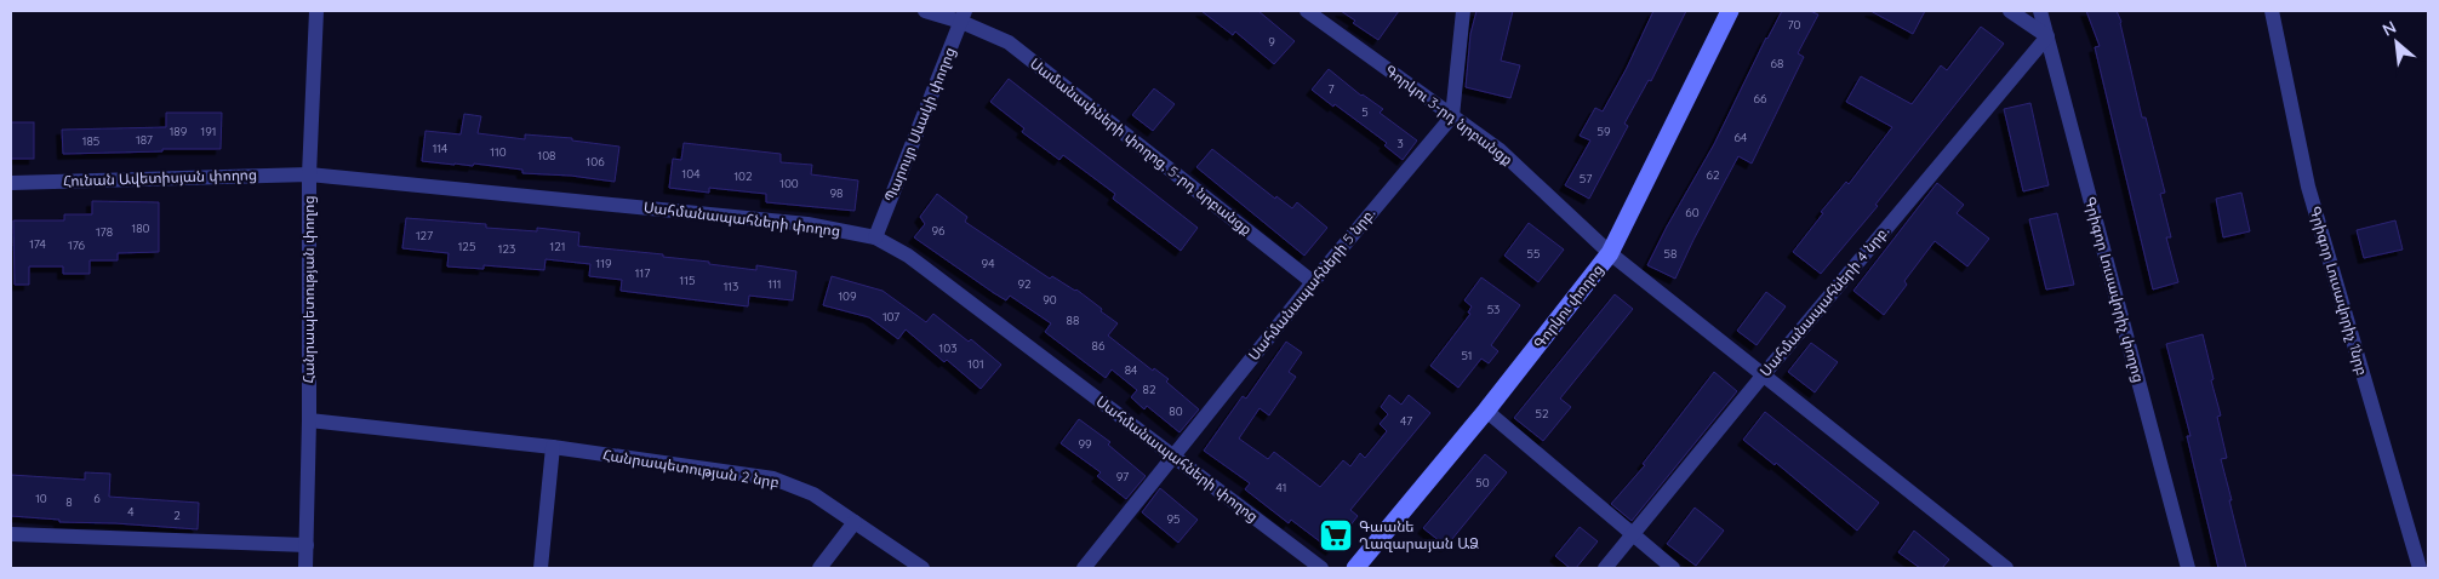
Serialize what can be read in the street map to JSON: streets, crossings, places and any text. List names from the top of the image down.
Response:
{
  "streets": {
    "street": [
      "Գորկու 3-րդ նրբանցք",
      "Պարույր Սևակի փողոց",
      "Սամանափների փողոց, 5-րդ նրբանցք",
      "Հունան Ավետիսյան փողոց",
      "Սահմանապահների փողոց",
      "Սահմանապահների 5 նրբ.",
      "Հանրապետության փողոց",
      "Գրիգոր Լուսավորիչ փողոց",
      "Գրիգոր Լուսավորիչ 1նրբ",
      "Սահմանապահների 4 նրբ.",
      "Գորկու փողոց",
      "Հանրապետության 2 նրբ"
    ]
  },
  "crossings": [
    ["Գորկու 3-րդ նրբանցք", "Սահմանապահների 5 նրբ."],
    ["Գորկու 3-րդ նրբանցք", "Սահմանապահների 4 նրբ."],
    ["Գորկու 3-րդ նրբանցք", "Գորկու փողոց"],
    ["Պարույր Սևակի փողոց", "Սամանափների փողոց, 5-րդ նրբանցք"],
    ["Պարույր Սևակի փողոց", "Սահմանապահների փողոց"],
    ["Սամանափների փողոց, 5-րդ նրբանցք", "Սահմանապահների 5 նրբ."],
    ["Հունան Ավետիսյան փողոց", "Սահմանապահների փողոց"],
    ["Հունան Ավետիսյան փողոց", "Հանրապետության փողոց"],
    ["Սահմանապահների փողոց", "Սահմանապահների 5 նրբ."],
    ["Սահմանապահների փողոց", "Հանրապետության փողոց"],
    ["Հանրապետության փողոց", "Հանրապետության 2 նրբ"],
    ["Գրիգոր Լուսավորիչ փողոց", "Սահմանապահների 4 նրբ."]
  ],
  "places": {
    "supermarket": ["Գաանե Ղազարայան ԱՁ"]
  },
  "house_numbers": [
    "70",
    "9",
    "68",
    "7",
    "66",
    "5",
    "189",
    "191",
    "59",
    "64",
    "187",
    "185",
    "3",
    "114",
    "110",
    "108",
    "106",
    "104",
    "62",
    "102",
    "57",
    "100",
    "98",
    "60",
    "180",
    "96",
    "178",
    "127",
    "174",
    "176",
    "125",
    "121",
    "123",
    "55",
    "58",
    "119",
    "94",
    "117",
    "115",
    "111",
    "92",
    "113",
    "109",
    "90",
    "53",
    "107",
    "88",
    "86",
    "103",
    "51",
    "101",
    "84",
    "82",
    "80",
    "52",
    "47",
    "99",
    "97",
    "50",
    "41",
    "10",
    "6",
    "8",
    "4",
    "2",
    "95"
  ],
  "north": "top left"
}
